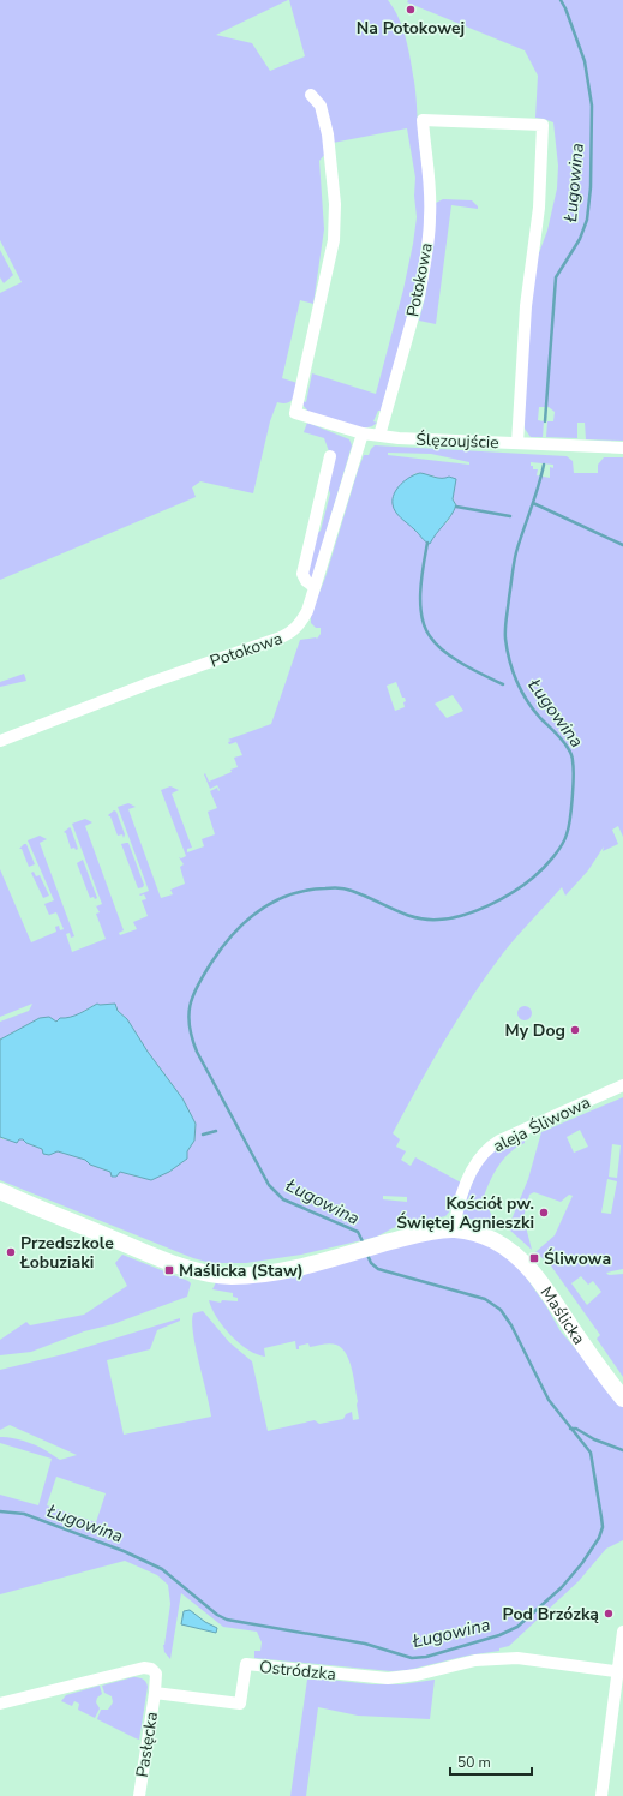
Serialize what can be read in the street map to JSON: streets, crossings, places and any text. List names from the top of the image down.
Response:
{
  "streets": {
    "street": [
      "Potokowa",
      "Ślęzoujście",
      "aleja Śliwowa",
      "Maślicka",
      "Ostródzka",
      "Pasłęcka"
    ]
  },
  "crossings": [
    ["Potokowa", "Ślęzoujście"],
    ["aleja Śliwowa", "Maślicka"],
    ["Ostródzka", "Pasłęcka"]
  ],
  "water": ["Ługowina"],
  "places": {
    "other": [
      "Na Potokowej",
      "My Dog",
      "Kościół pw. Świętej Agnieszki",
      "Przedszkole Łobuziaki",
      "Pod Brzózką"
    ],
    "transit": ["Śliwowa", "Maślicka (Staw)"]
  },
  "scale_bar": "50 m"
}
